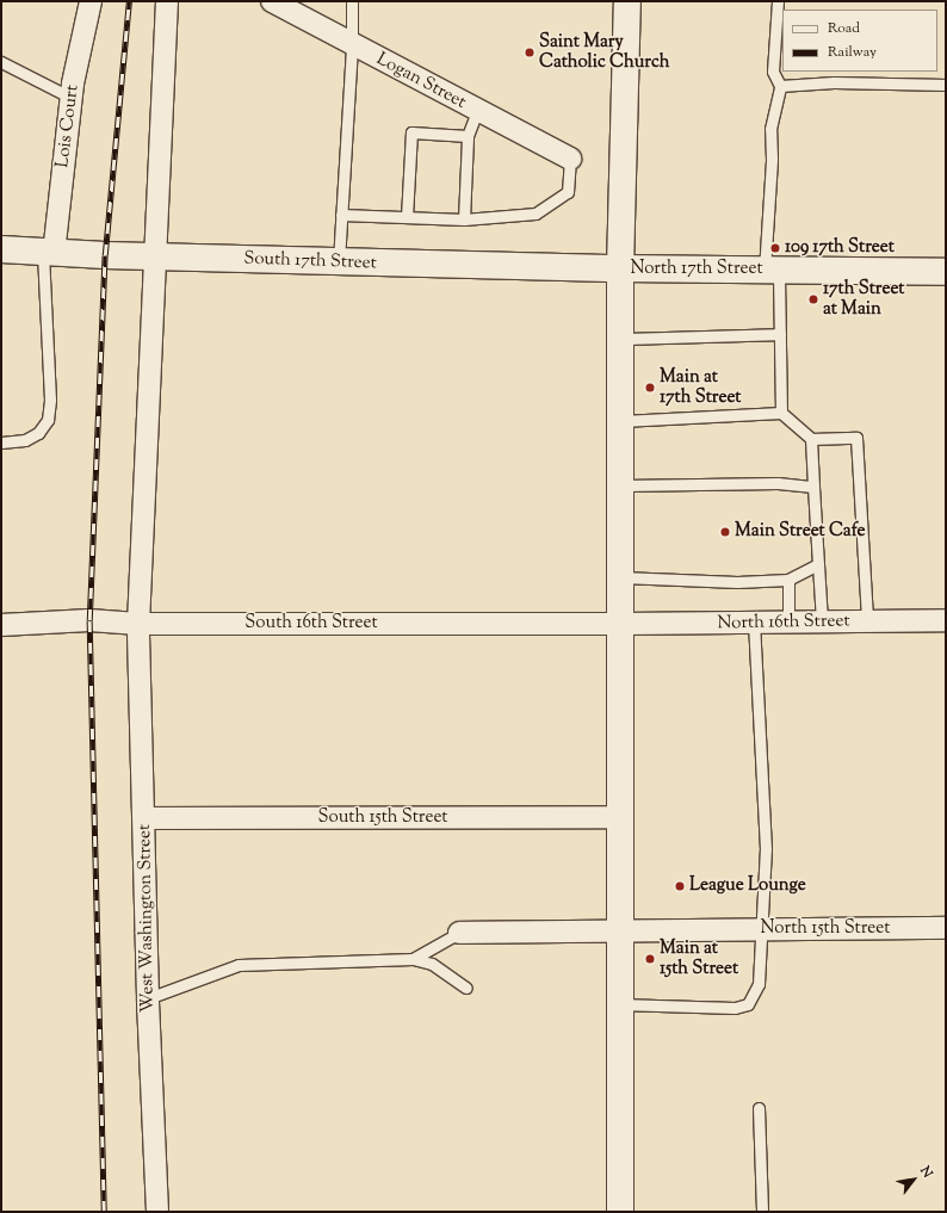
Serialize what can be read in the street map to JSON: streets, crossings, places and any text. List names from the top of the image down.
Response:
{
  "streets": {
    "main road": ["South 17th Street", "North 17th Street"],
    "street": [
      "Logan Street",
      "Lois Court",
      "North 16th Street",
      "South 16th Street",
      "South 15th Street",
      "West Washington Street",
      "North 15th Street"
    ]
  },
  "crossings": [
    ["Lois Court", "South 17th Street"],
    ["South 17th Street", "North 17th Street"],
    ["South 17th Street", "West Washington Street"],
    ["North 16th Street", "South 16th Street"],
    ["South 16th Street", "West Washington Street"],
    ["South 15th Street", "West Washington Street"]
  ],
  "places": [
    "Saint Mary Catholic Church",
    "109 17th Street",
    "17th Street at Main",
    "Main at 17th Street",
    "Main Street Cafe",
    "League Lounge",
    "Main at 15th Street"
  ],
  "legend": ["Road", "Railway"],
  "north": "top right"
}
